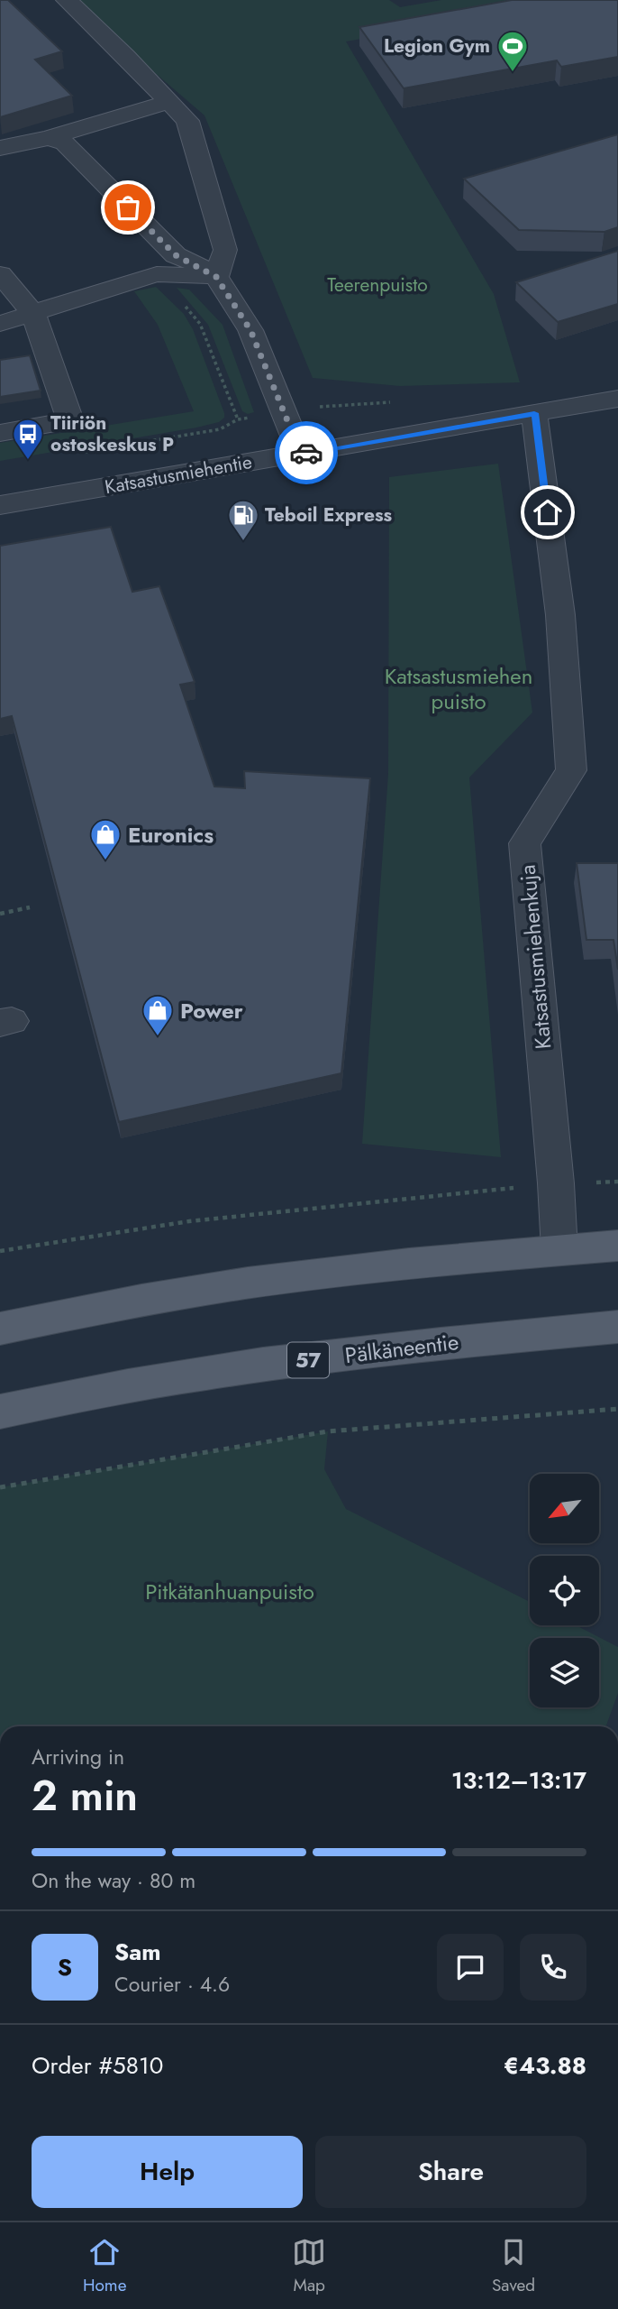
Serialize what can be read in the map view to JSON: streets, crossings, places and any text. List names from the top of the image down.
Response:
{
  "streets": {
    "main road": ["Pälkäneentie", "57"],
    "street": ["Katsastusmiehentie", "Katsastusmiehenkuja"]
  },
  "crossings": [
    ["Katsastusmiehentie", "Katsastusmiehenkuja"]
  ],
  "parks": ["Teerenpuisto", "Katsastusmiehen puisto", "Pitkätanhuanpuisto"],
  "places": {
    "sports": ["Legion Gym"],
    "bus stop": ["Tiiriön ostoskeskus P"],
    "fuel station": ["Teboil Express"],
    "shop": ["Euronics", "Power"]
  },
  "north": "bottom left",
  "page": {
    "heading": ["2 min", "Arriving in", "13:12–13:17"],
    "panel": [
      "Sam",
      "Courier · 4.6",
      "Order #5810",
      "€43.88"
    ],
    "bar": "On the way · 80 m",
    "round": "S",
    "buttons": ["Help", "Share"],
    "tabs": ["Home", "Map", "Saved"]
  }
}
